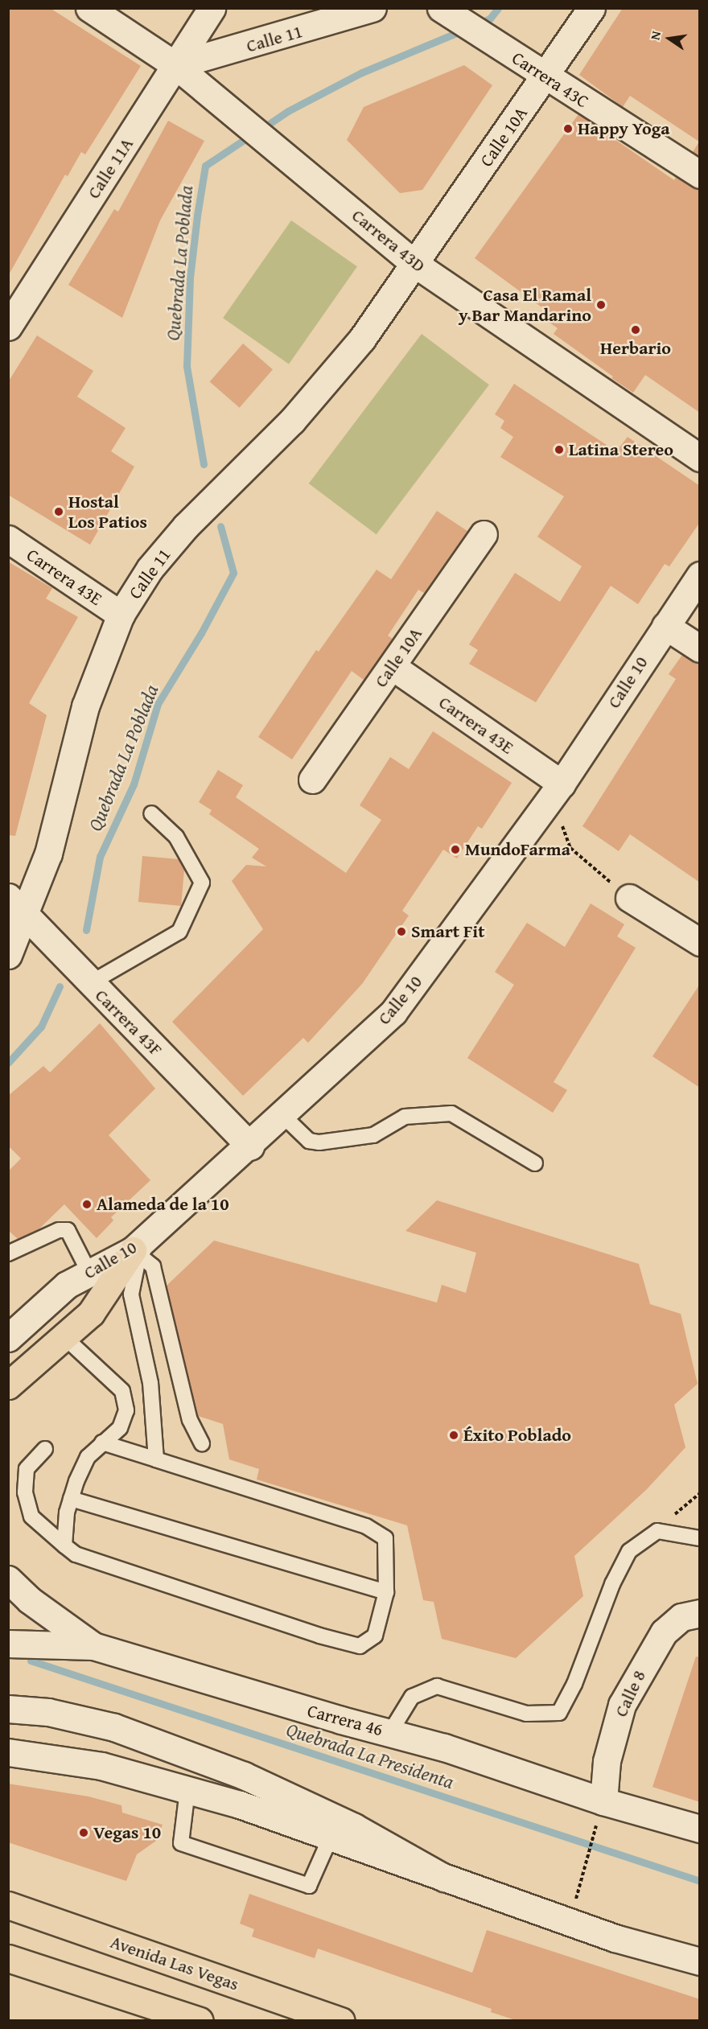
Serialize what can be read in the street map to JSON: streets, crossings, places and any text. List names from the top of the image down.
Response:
{
  "streets": {
    "main road": ["Avenida Las Vegas"],
    "street": [
      "Calle 11",
      "Carrera 43C",
      "Calle 10A",
      "Calle 11A",
      "Carrera 43D",
      "Carrera 43E",
      "Calle 10",
      "Carrera 43F",
      "Calle 8",
      "Carrera 46"
    ]
  },
  "crossings": [
    ["Calle 11", "Calle 10A"],
    ["Calle 11", "Calle 11A"],
    ["Calle 11", "Carrera 43D"],
    ["Calle 11", "Carrera 43E"],
    ["Calle 11", "Carrera 43F"],
    ["Carrera 43C", "Calle 10A"],
    ["Calle 10A", "Carrera 43D"],
    ["Calle 10A", "Carrera 43E"],
    ["Calle 11A", "Carrera 43D"],
    ["Carrera 43E", "Calle 10"],
    ["Calle 10", "Carrera 43F"],
    ["Calle 8", "Carrera 46"]
  ],
  "water": ["Quebrada La Poblada", "Quebrada La Presidenta"],
  "places": [
    "Happy Yoga",
    "Casa El Ramal y Bar Mandarino",
    "Herbario",
    "Latina Stereo",
    "Hostal Los Patios",
    "MundoFarma",
    "Smart Fit",
    "Alameda de la 10",
    "Éxito Poblado",
    "Vegas 10"
  ],
  "north": "left"
}
